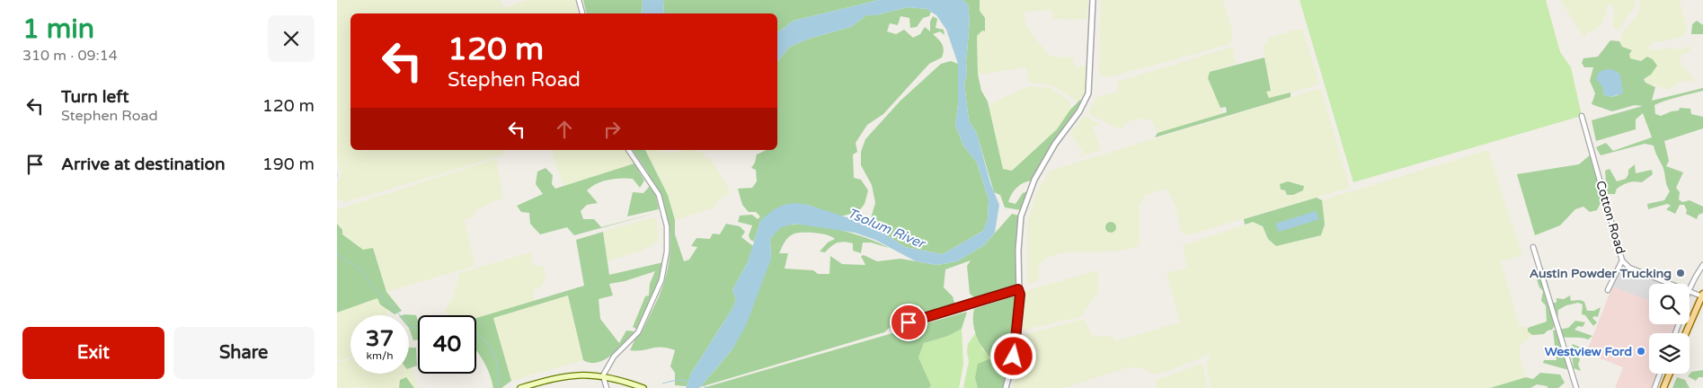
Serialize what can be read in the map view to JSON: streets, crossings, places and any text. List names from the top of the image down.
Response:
{
  "streets": {
    "street": ["Cotton Road"]
  },
  "water": ["Tsolum River"],
  "places": ["Austin Powder Trucking", "Westview Ford"],
  "page": {
    "heading": ["1 min", "310 m · 09:14"],
    "turn": ["120 m", "Stephen Road"],
    "list": [
      {
        "name": "Turn left",
        "note": "Stephen Road",
        "value": "120 m"
      },
      {
        "name": "Arrive at destination",
        "value": "190 m"
      }
    ],
    "speed": "37 km/h",
    "limit": "40",
    "buttons": ["Exit", "Share"]
  }
}
